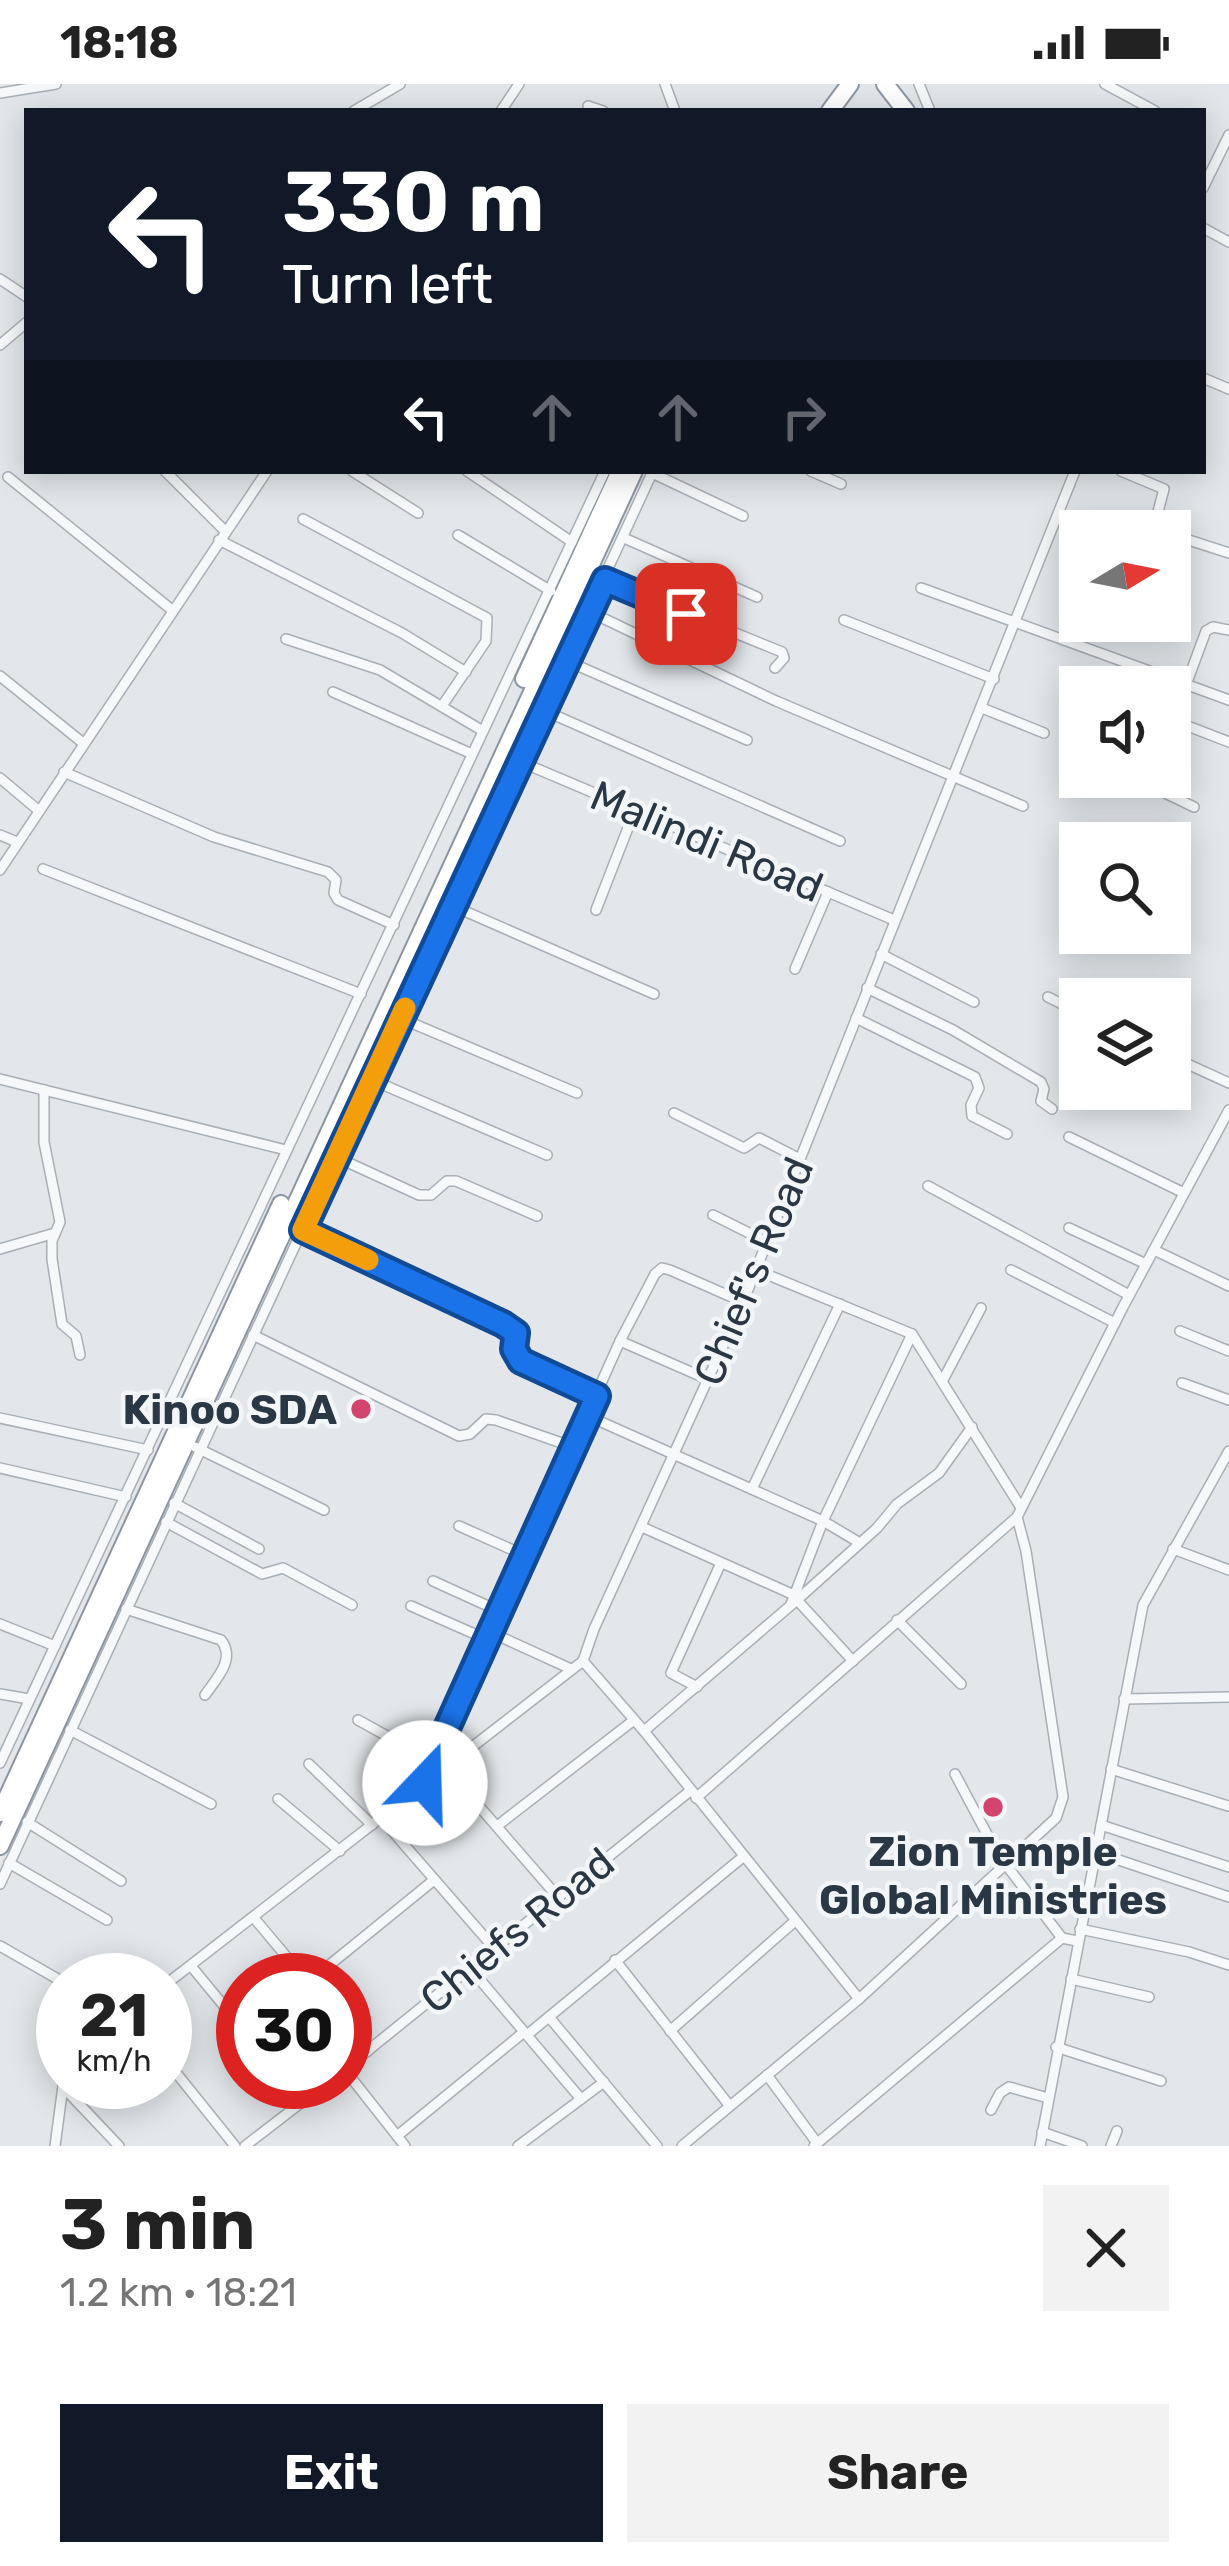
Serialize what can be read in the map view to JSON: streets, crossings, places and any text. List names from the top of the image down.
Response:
{
  "streets": {
    "street": ["Malindi Road", "Chief's Road", "Chiefs Road"]
  },
  "crossings": [
    ["Malindi Road", "Chief's Road"]
  ],
  "places": ["Kinoo SDA", "Zion Temple Global Ministries"],
  "north": "right",
  "page": {
    "status": "18:18",
    "turn": ["330 m", "Turn left"],
    "speed": "21 km/h",
    "limit": "30",
    "heading": ["3 min", "1.2 km · 18:21"],
    "buttons": ["Exit", "Share"]
  }
}
